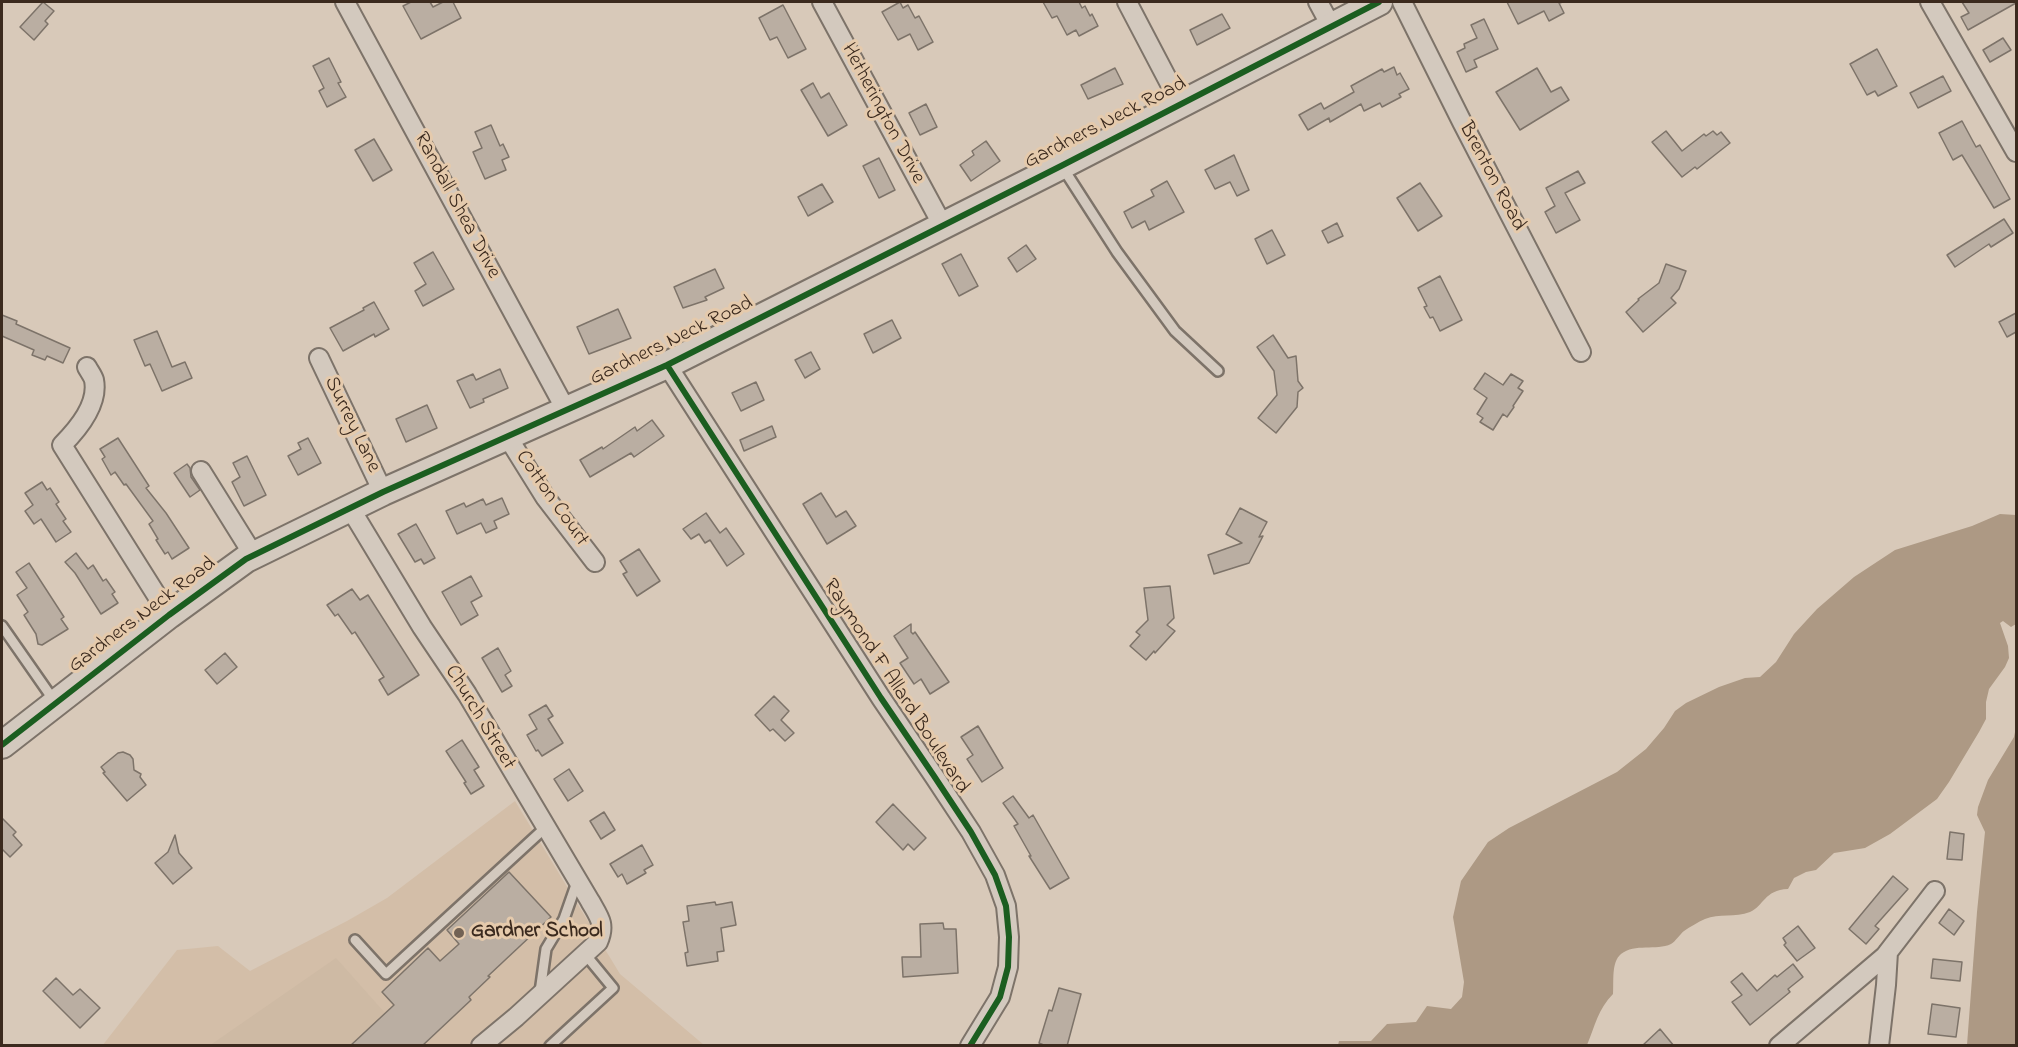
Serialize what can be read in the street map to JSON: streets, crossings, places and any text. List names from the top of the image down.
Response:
{
  "streets": {
    "street": [
      "Hetherington Drive",
      "Gardners Neck Road",
      "Brenton Road",
      "Randall Shea Drive",
      "Surrey Lane",
      "Cotton Court",
      "Raymond F Allard Boulevard",
      "Church Street"
    ]
  },
  "crossings": [
    ["Hetherington Drive", "Gardners Neck Road"],
    ["Gardners Neck Road", "Randall Shea Drive"],
    ["Gardners Neck Road", "Surrey Lane"],
    ["Gardners Neck Road", "Cotton Court"],
    ["Gardners Neck Road", "Raymond F Allard Boulevard"],
    ["Gardners Neck Road", "Church Street"]
  ],
  "places": ["Gardner School"]
}
